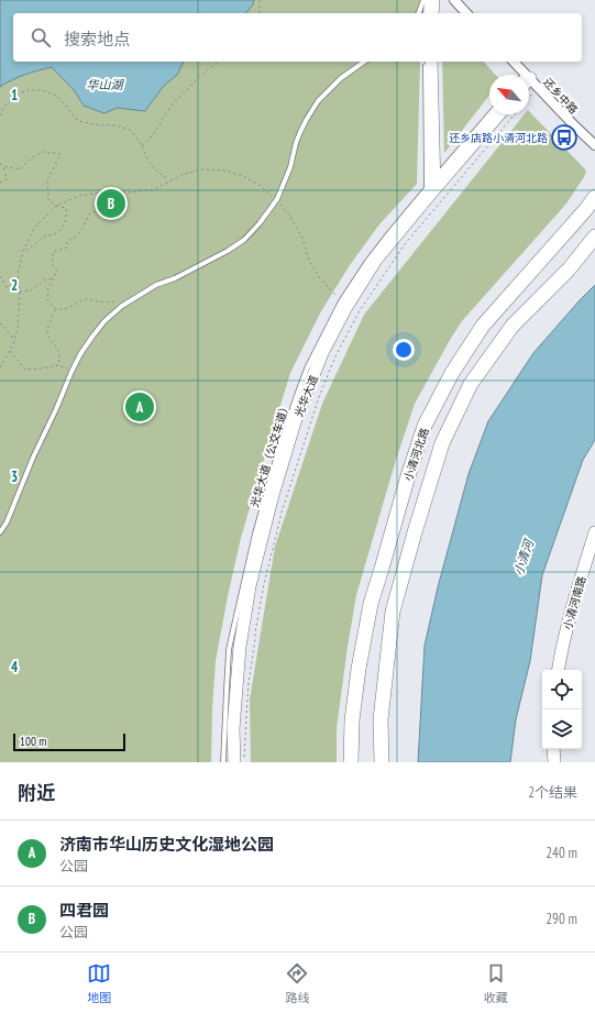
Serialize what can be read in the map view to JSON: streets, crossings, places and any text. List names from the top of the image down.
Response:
{
  "streets": {
    "main road": ["光华大道", "小清河北路", "小清河南路"],
    "street": ["还乡中路"],
    "lane": ["光华大道（公交车道）"]
  },
  "crossings": [
    ["光华大道", "光华大道（公交车道）"]
  ],
  "water": ["华山湖", "小清河"],
  "places": {
    "bus stop": ["还乡店路小清河北路"]
  },
  "scale_bar": "100 m",
  "north": "top left",
  "page": {
    "search": "搜索地点",
    "pins": ["B", "A"],
    "scale": "100 m",
    "heading": ["附近", "2个结果"],
    "list": [
      {
        "mark": "A",
        "name": "济南市华山历史文化湿地公园",
        "note": "公园",
        "value": "240 m"
      },
      {
        "mark": "B",
        "name": "四君园",
        "note": "公园",
        "value": "290 m"
      }
    ],
    "nav": ["地图", "路线", "收藏"]
  },
  "grid": {
    "rows": [
      "1",
      "2",
      "3",
      "4"
    ]
  }
}
